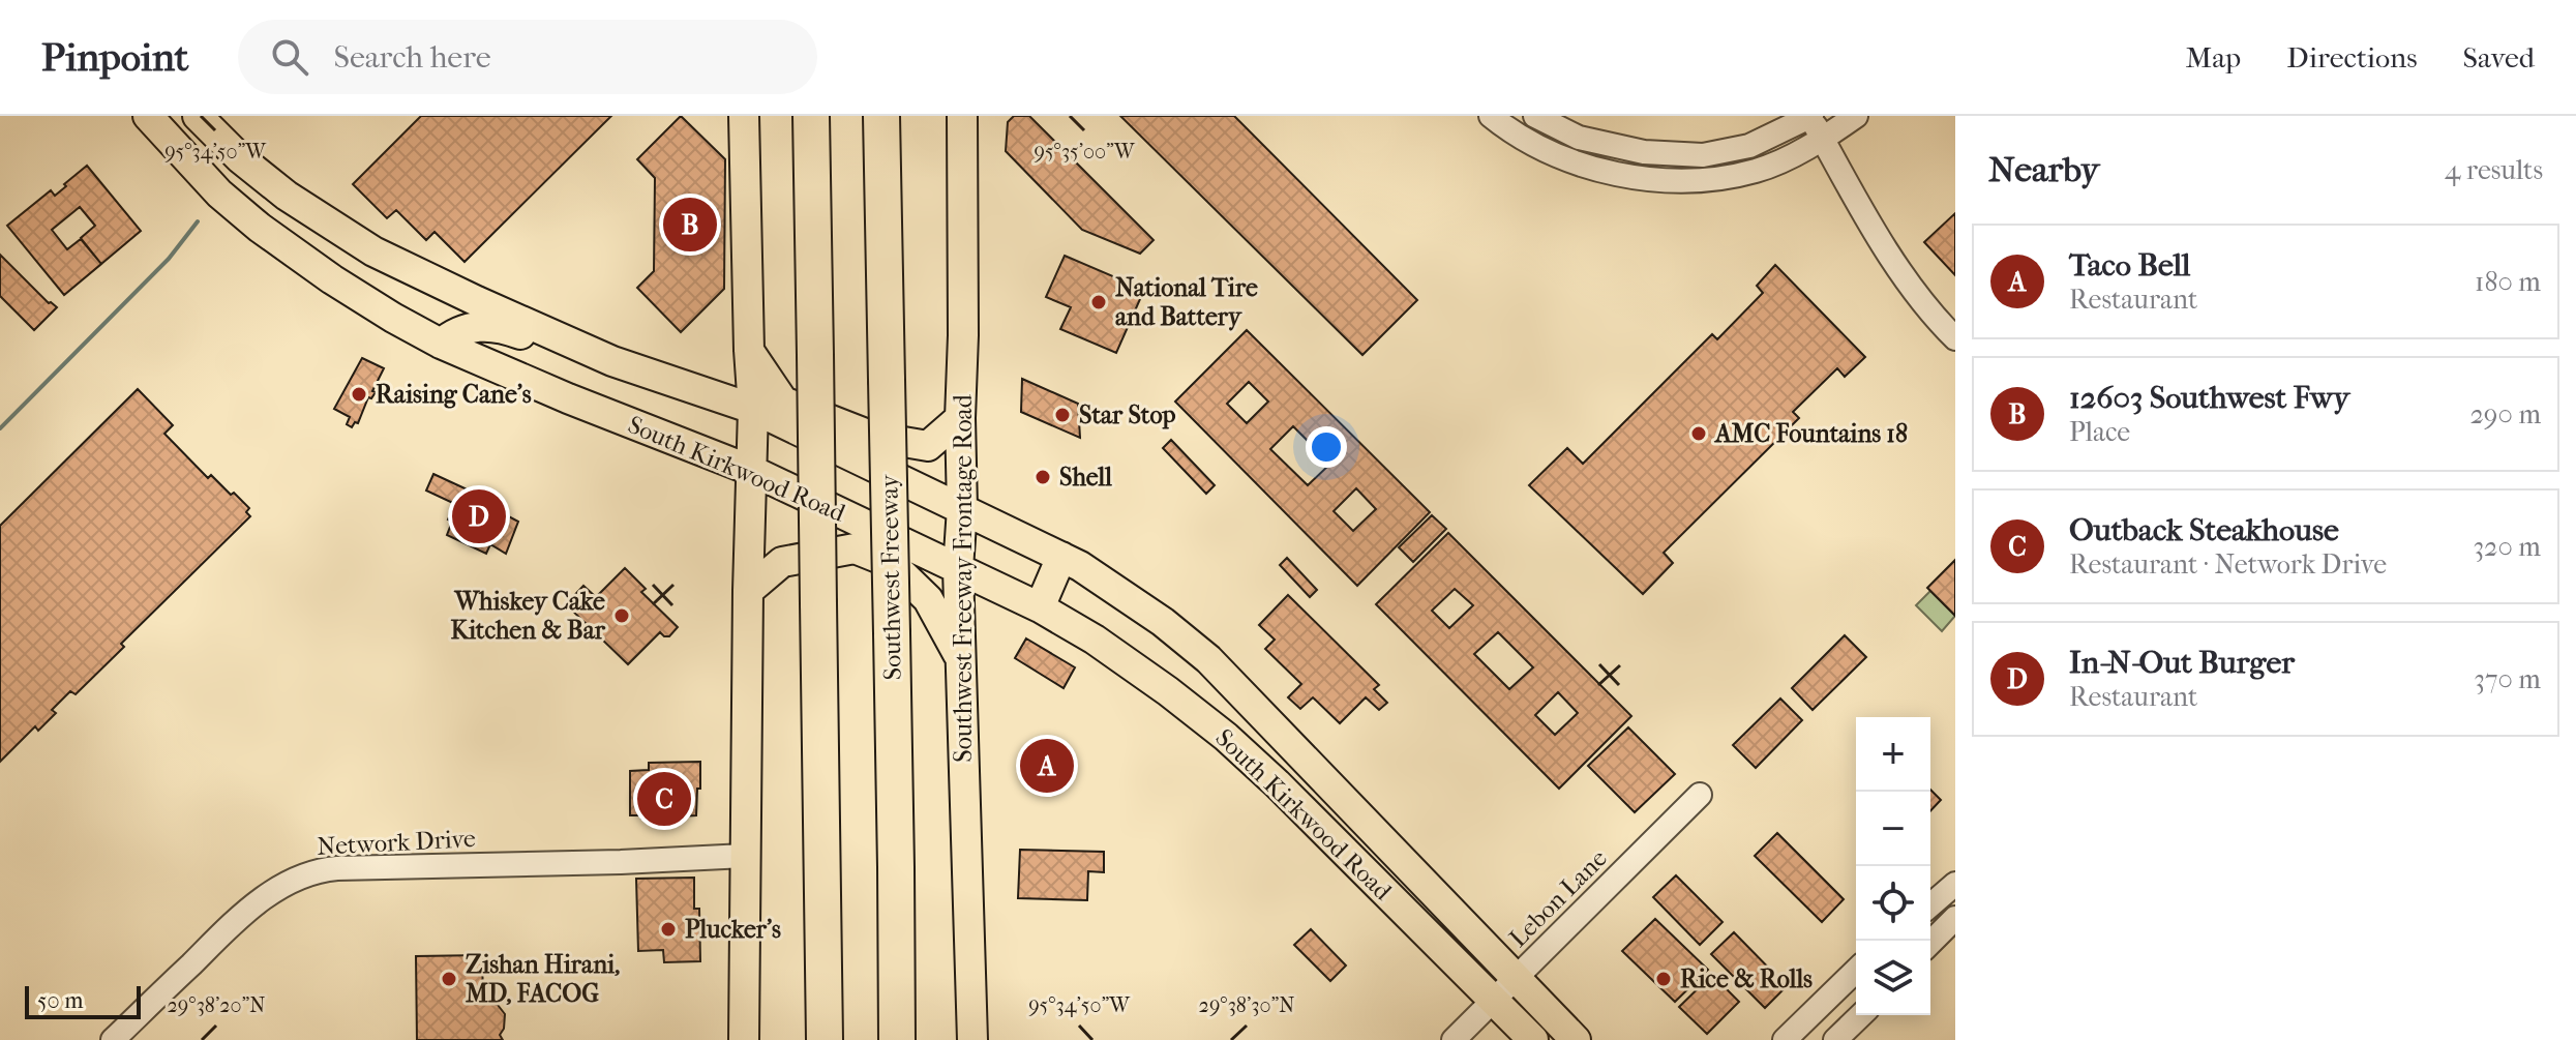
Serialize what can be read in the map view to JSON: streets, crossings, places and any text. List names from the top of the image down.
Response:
{
  "streets": {
    "highway": ["Southwest Freeway"],
    "main road": ["South Kirkwood Road", "Southwest Freeway Frontage Road"],
    "street": ["Network Drive", "Lebon Lane"]
  },
  "crossings": [
    ["South Kirkwood Road", "Southwest Freeway Frontage Road"],
    ["South Kirkwood Road", "Lebon Lane"]
  ],
  "places": [
    "National Tire and Battery",
    "Raising Cane's",
    "Star Stop",
    "AMC Fountains 18",
    "Shell",
    "Whiskey Cake Kitchen & Bar",
    "Plucker's",
    "Zishan Hirani, MD, FACOG",
    "Rice & Rolls"
  ],
  "scale_bar": "50 m",
  "page": {
    "header": "Pinpoint",
    "search": "Search here",
    "nav": ["Map", "Directions", "Saved"],
    "heading": ["Nearby", "4 results"],
    "pins": [
      "B",
      "D",
      "A",
      "C"
    ],
    "list": [
      {
        "mark": "A",
        "name": "Taco Bell",
        "note": "Restaurant",
        "value": "180 m"
      },
      {
        "mark": "B",
        "name": "12603 Southwest Fwy",
        "note": "Place",
        "value": "290 m"
      },
      {
        "mark": "C",
        "name": "Outback Steakhouse",
        "note": "Restaurant · Network Drive",
        "value": "320 m"
      },
      {
        "mark": "D",
        "name": "In-N-Out Burger",
        "note": "Restaurant",
        "value": "370 m"
      }
    ],
    "map_buttons": ["+", "−"],
    "scale": "50 m"
  },
  "coordinates": [
    "95°34'50\"W",
    "95°35'00\"W",
    "29°38'20\"N",
    "29°38'30\"N"
  ]
}
